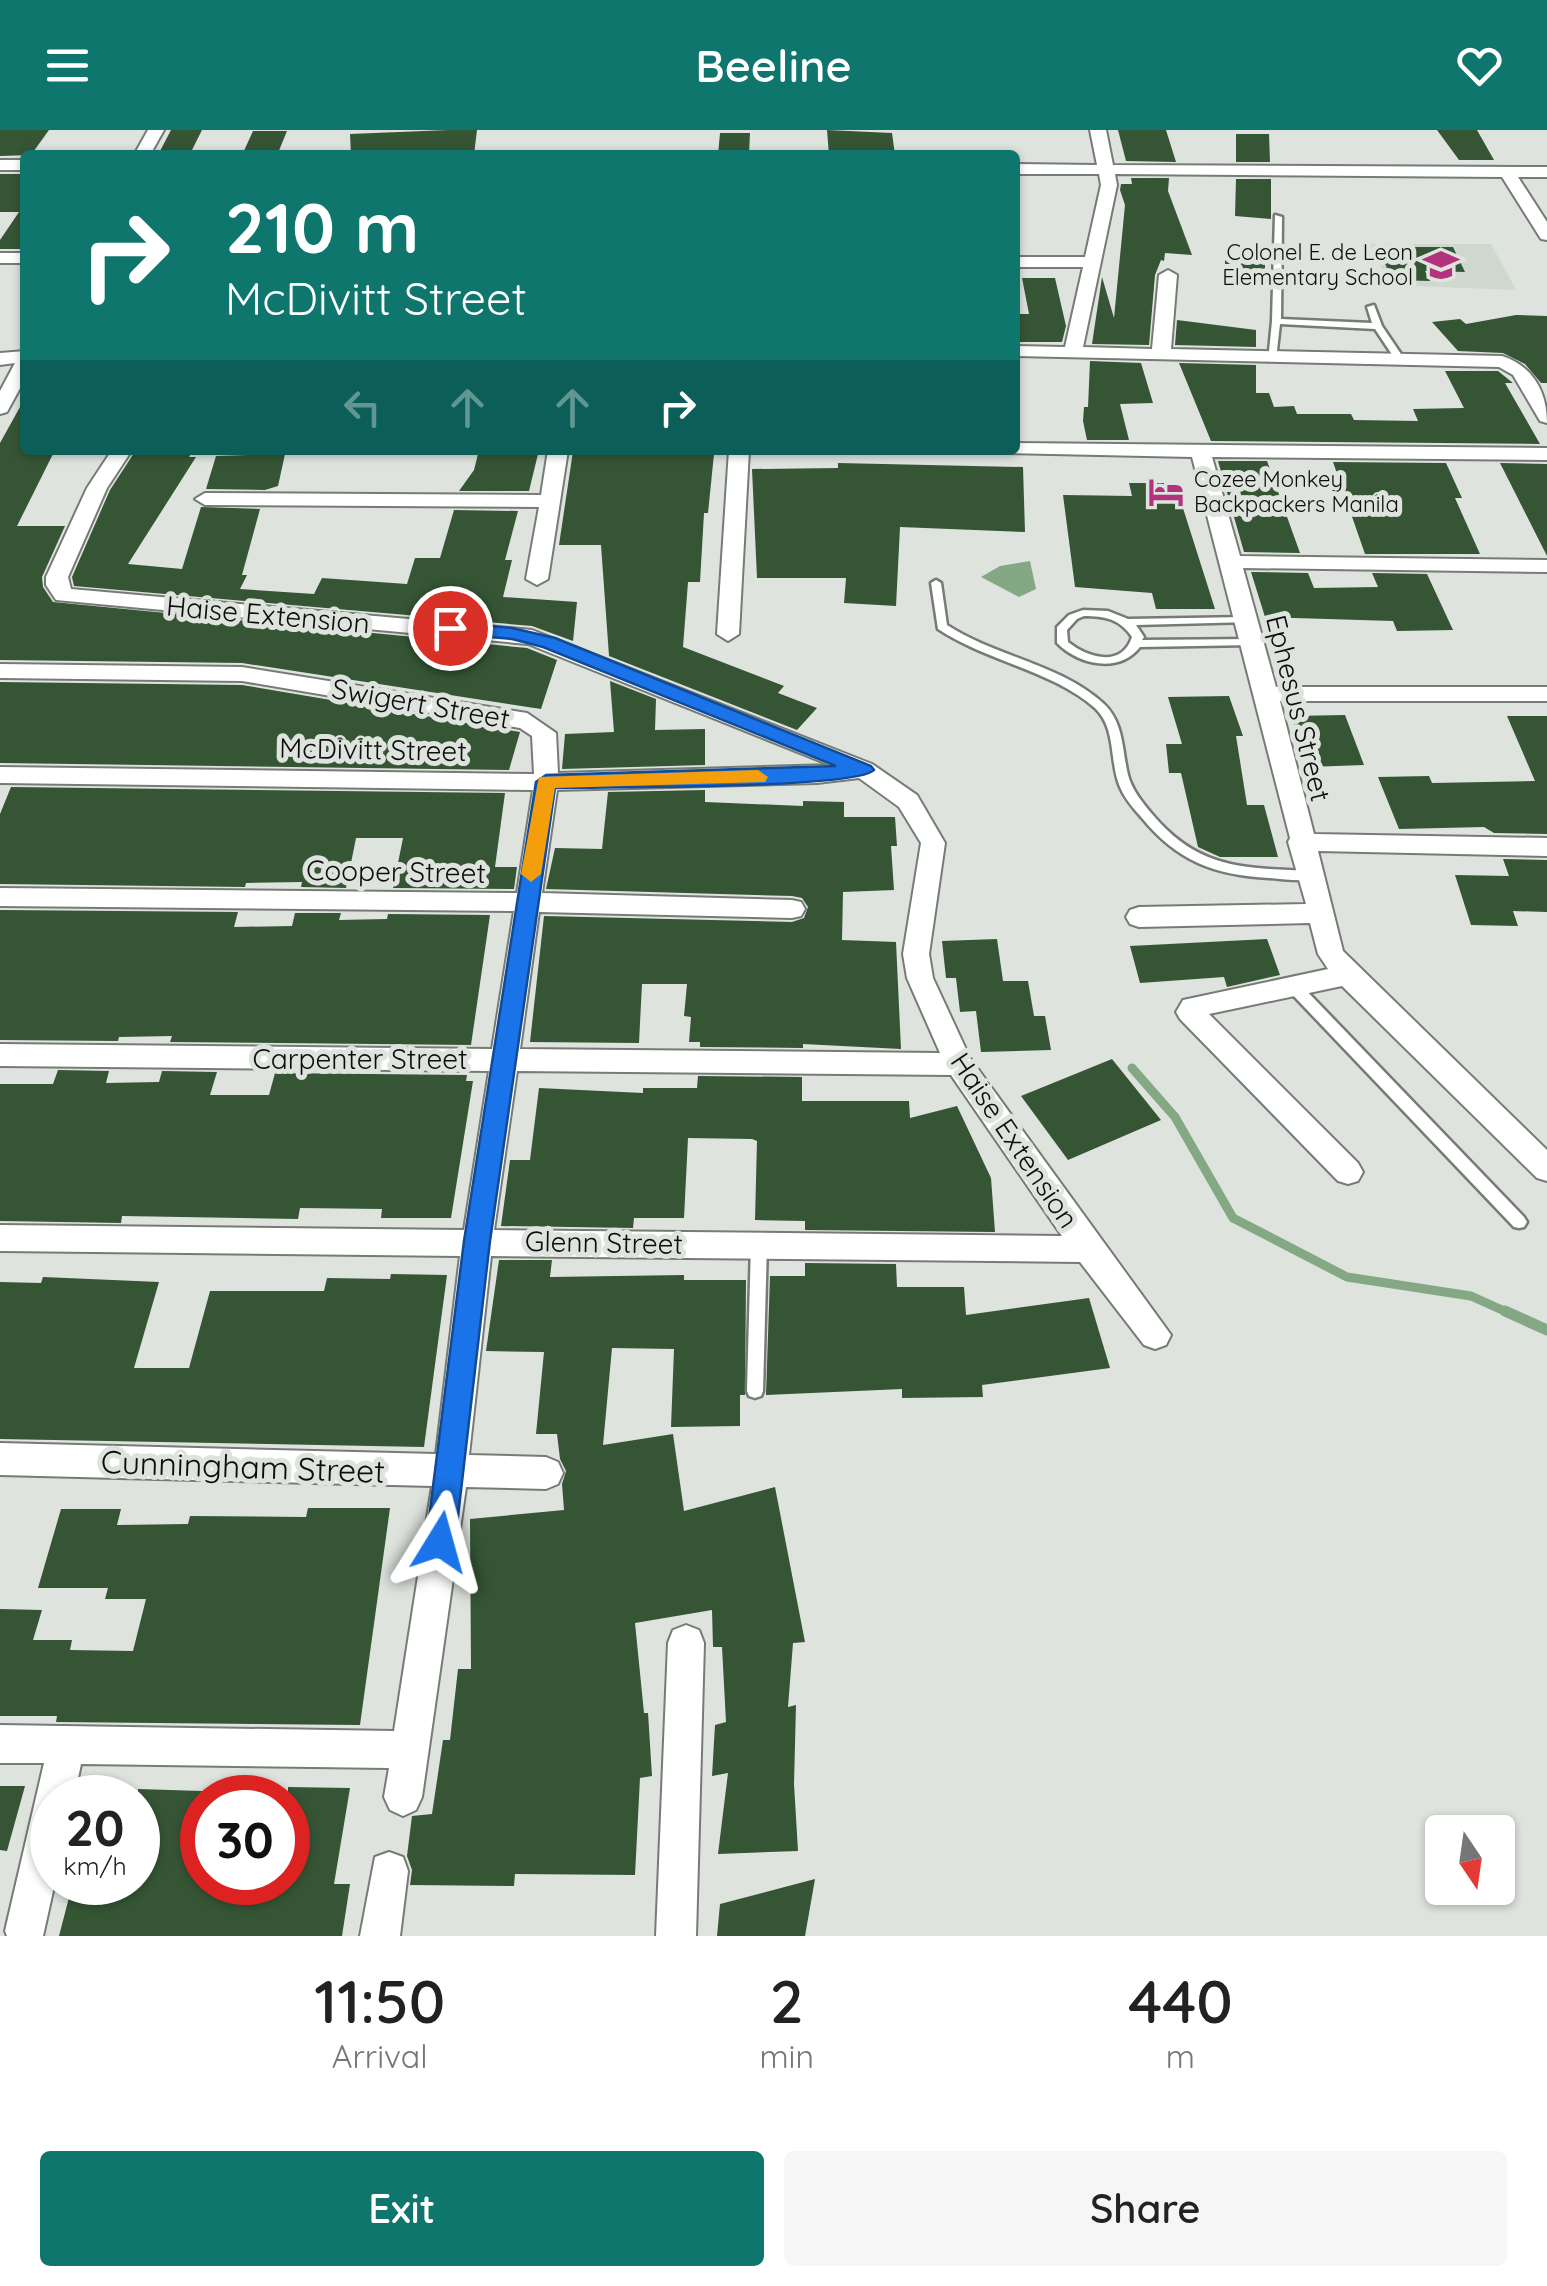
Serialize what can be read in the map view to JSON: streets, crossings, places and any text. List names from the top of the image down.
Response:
{
  "streets": {
    "street": [
      "Haise Extension",
      "Swigert Street",
      "Ephesus Street",
      "McDivitt Street",
      "Cooper Street",
      "Carpenter Street",
      "Glenn Street",
      "Cunningham Street"
    ]
  },
  "crossings": [
    ["Haise Extension", "McDivitt Street"],
    ["Haise Extension", "Carpenter Street"],
    ["Haise Extension", "Glenn Street"],
    ["Swigert Street", "McDivitt Street"],
    ["Swigert Street", "Cooper Street"],
    ["Swigert Street", "Carpenter Street"],
    ["Swigert Street", "Glenn Street"],
    ["Swigert Street", "Cunningham Street"]
  ],
  "places": {
    "school or university": ["Colonel E. de Leon Elementary School"],
    "hotel": ["Cozee Monkey Backpackers Manila"]
  },
  "north": "bottom",
  "page": {
    "header": "Beeline",
    "turn": ["210 m", "McDivitt Street"],
    "speed": "20 km/h",
    "limit": "30",
    "eta": [
      "11:50",
      "Arrival",
      "2",
      "min",
      "440",
      "m"
    ],
    "buttons": ["Exit", "Share"]
  }
}
